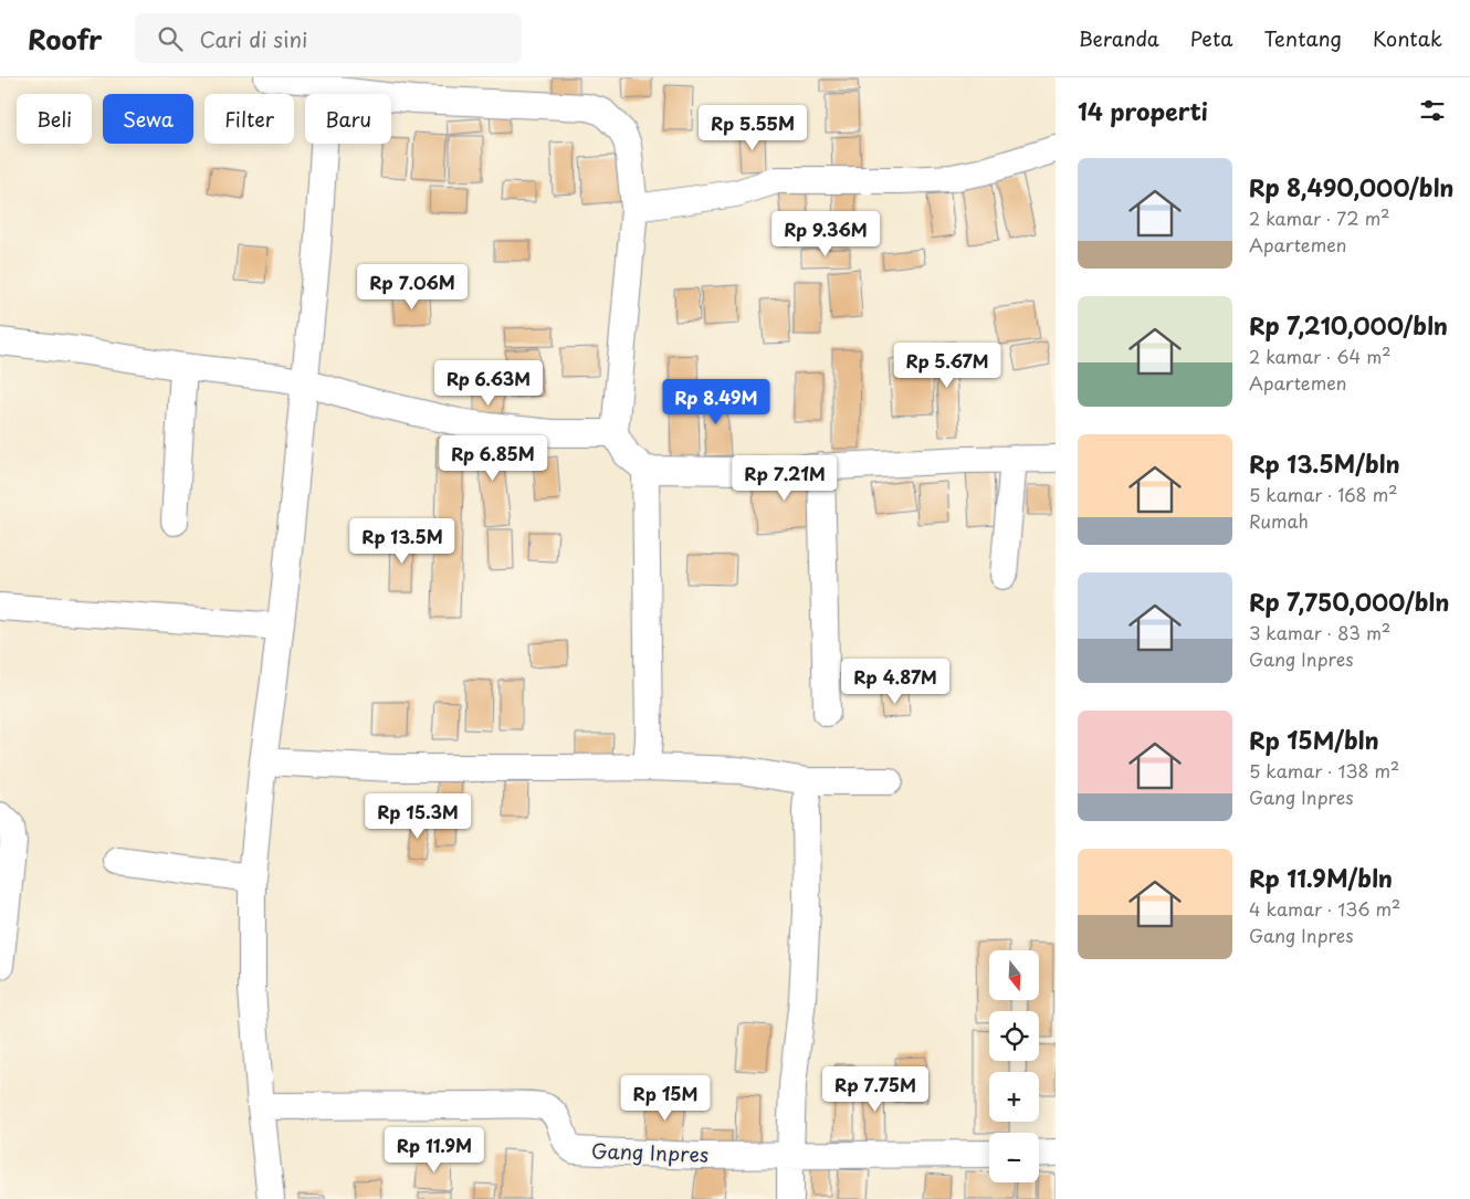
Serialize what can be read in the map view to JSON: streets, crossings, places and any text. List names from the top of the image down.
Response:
{
  "streets": {
    "street": ["Gang Inpres"]
  },
  "north": "bottom",
  "page": {
    "header": "Roofr",
    "search": "Cari di sini",
    "nav": [
      "Beranda",
      "Peta",
      "Tentang",
      "Kontak"
    ],
    "heading": "14 properti",
    "chip": [
      "Beli",
      "Sewa",
      "Filter",
      "Baru"
    ],
    "price": [
      "Rp 5.55M",
      "Rp 9.36M",
      "Rp 7.06M",
      "Rp 5.67M",
      "Rp 6.63M",
      "Rp 8.49M",
      "Rp 6.85M",
      "Rp 7.21M",
      "Rp 13.5M",
      "Rp 4.87M",
      "Rp 15.3M",
      "Rp 7.75M",
      "Rp 15M",
      "Rp 11.9M"
    ],
    "list": [
      {
        "name": "Rp 8,490,000/bln",
        "note": "2 kamar · 72 m² · Apartemen"
      },
      {
        "name": "Rp 7,210,000/bln",
        "note": "2 kamar · 64 m² · Apartemen"
      },
      {
        "name": "Rp 13.5M/bln",
        "note": "5 kamar · 168 m² · Rumah"
      },
      {
        "name": "Rp 7,750,000/bln",
        "note": "3 kamar · 83 m² · Gang Inpres"
      },
      {
        "name": "Rp 15M/bln",
        "note": "5 kamar · 138 m² · Gang Inpres"
      },
      {
        "name": "Rp 11.9M/bln",
        "note": "4 kamar · 136 m² · Gang Inpres"
      }
    ],
    "map_buttons": ["+", "−"]
  }
}
